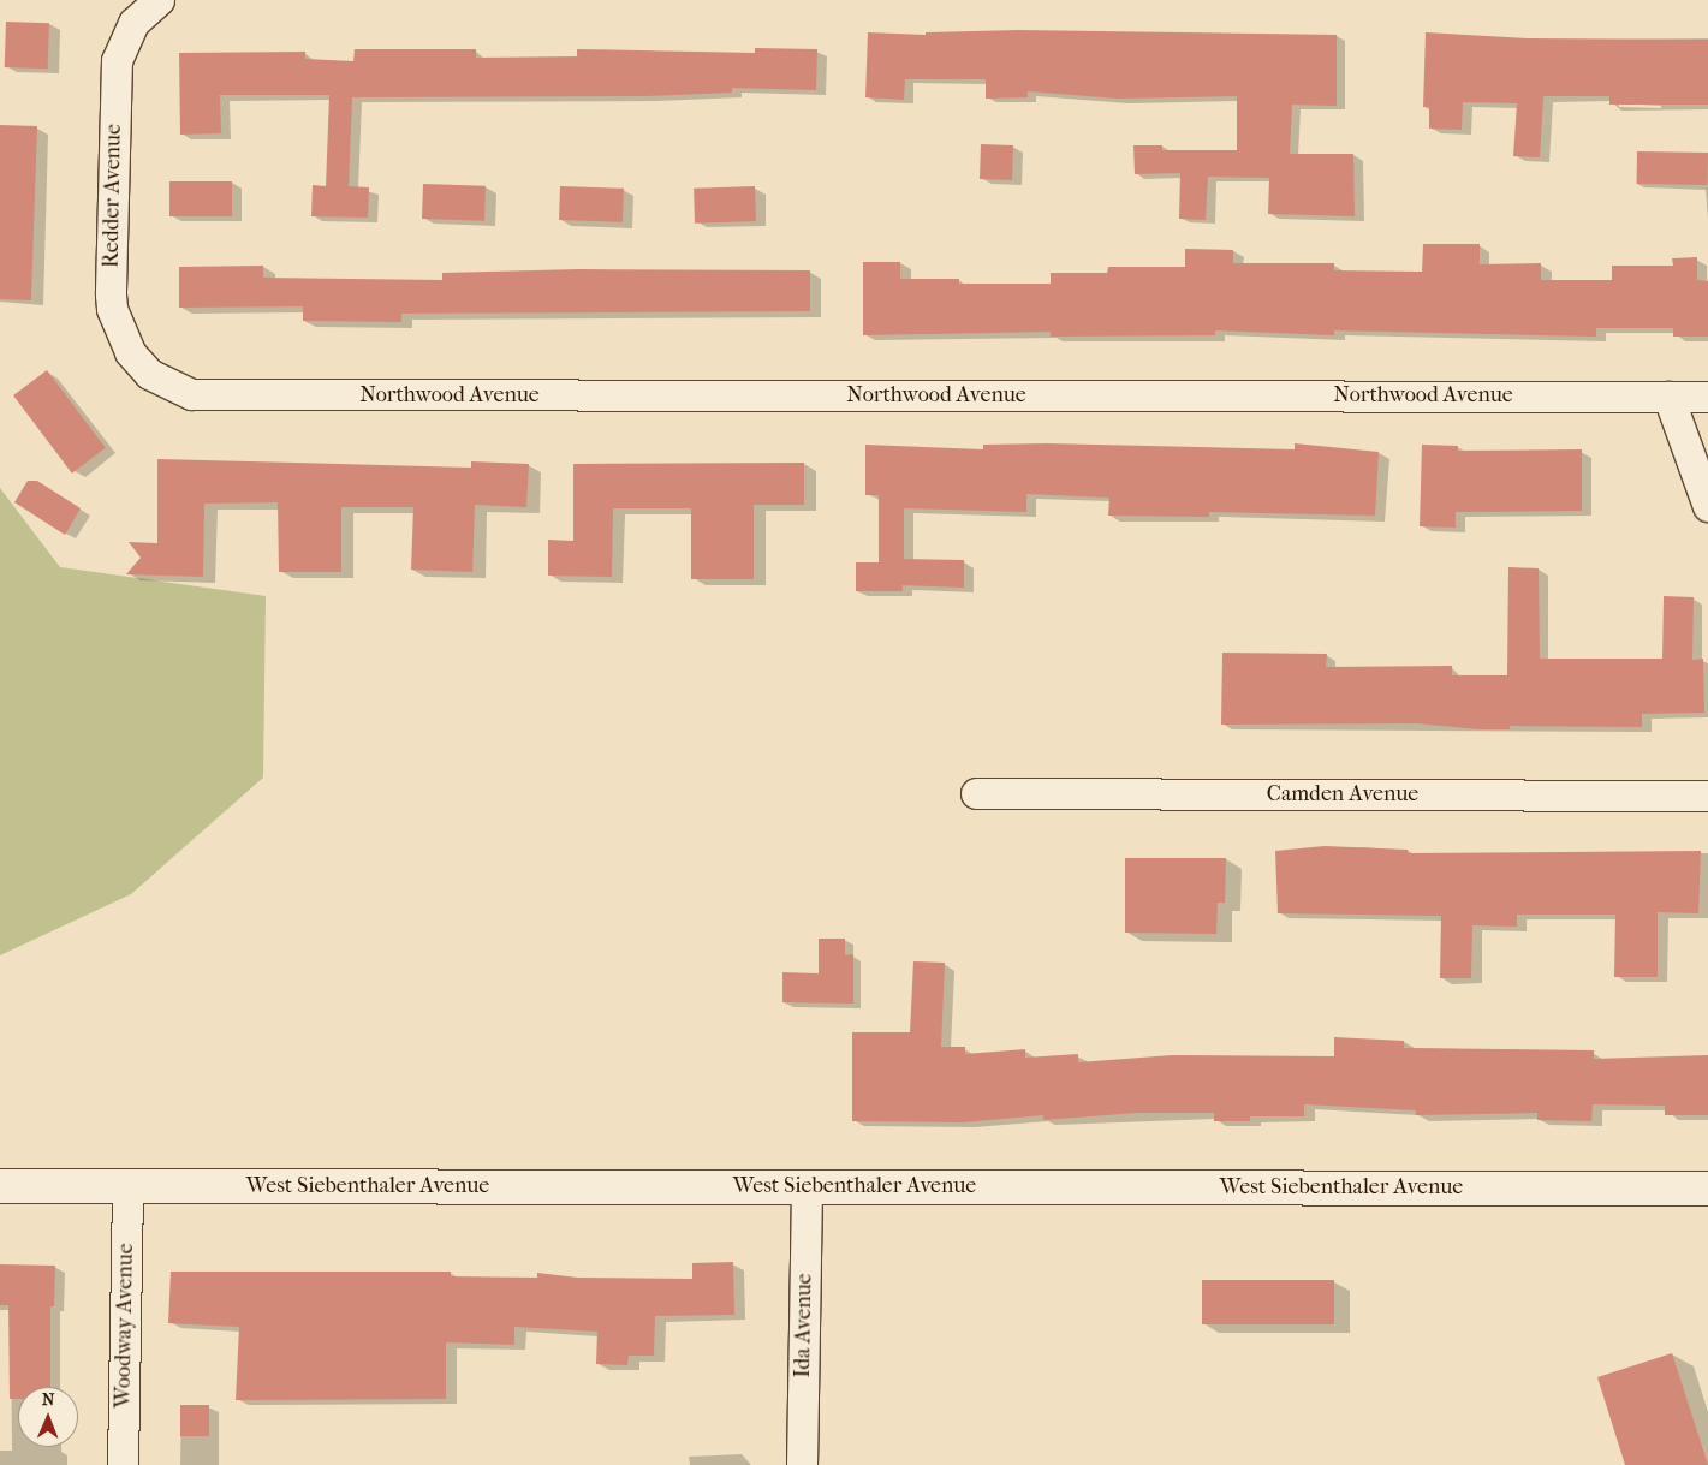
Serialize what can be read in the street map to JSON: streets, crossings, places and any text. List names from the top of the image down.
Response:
{
  "streets": {
    "main road": ["West Siebenthaler Avenue"],
    "street": [
      "Redder Avenue",
      "Northwood Avenue",
      "Camden Avenue",
      "Woodway Avenue",
      "Ida Avenue"
    ]
  },
  "crossings": [
    ["Redder Avenue", "Northwood Avenue"],
    ["West Siebenthaler Avenue", "Woodway Avenue"],
    ["West Siebenthaler Avenue", "Ida Avenue"]
  ],
  "north": "top"
}
